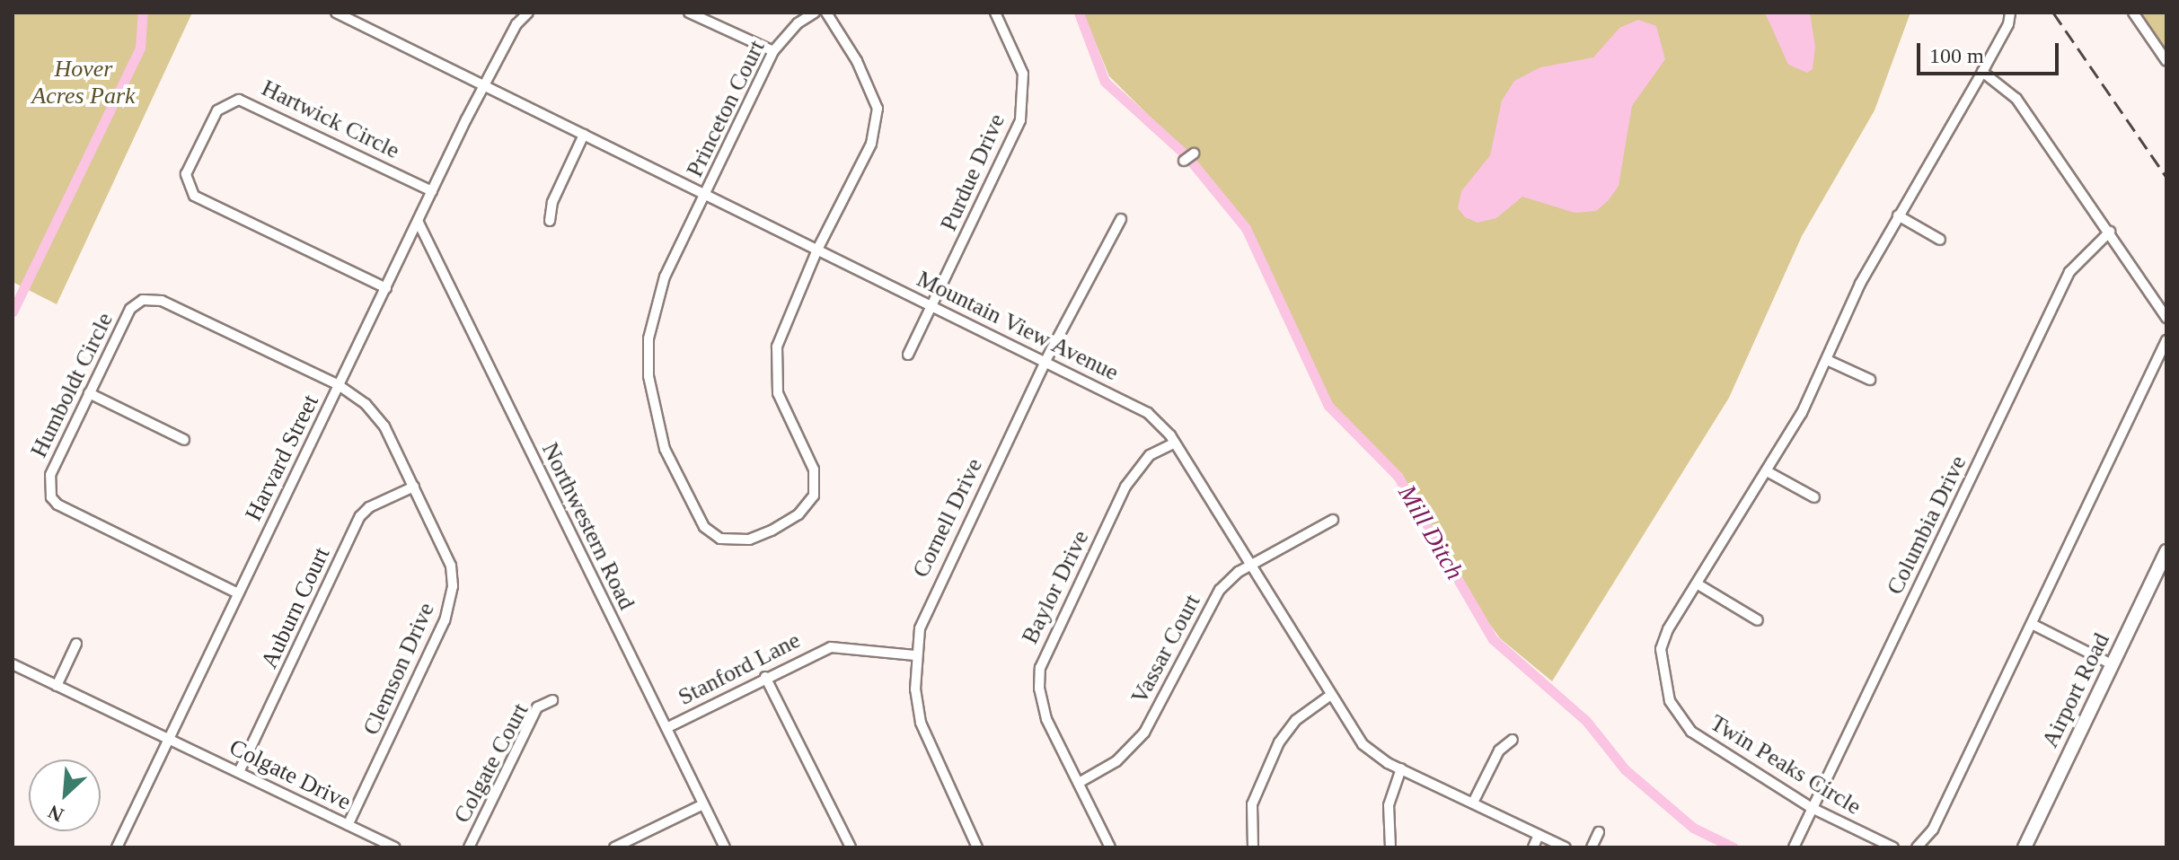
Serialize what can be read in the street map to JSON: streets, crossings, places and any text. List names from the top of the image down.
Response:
{
  "streets": {
    "main road": ["Airport Road"],
    "street": [
      "Princeton Court",
      "Hartwick Circle",
      "Purdue Drive",
      "Mountain View Avenue",
      "Humboldt Circle",
      "Harvard Street",
      "Cornell Drive",
      "Columbia Drive",
      "Northwestern Road",
      "Baylor Drive",
      "Auburn Court",
      "Vassar Court",
      "Clemson Drive",
      "Stanford Lane",
      "Colgate Court",
      "Twin Peaks Circle",
      "Colgate Drive"
    ]
  },
  "crossings": [
    ["Princeton Court", "Mountain View Avenue"],
    ["Hartwick Circle", "Harvard Street"],
    ["Purdue Drive", "Mountain View Avenue"],
    ["Mountain View Avenue", "Harvard Street"],
    ["Mountain View Avenue", "Cornell Drive"],
    ["Mountain View Avenue", "Baylor Drive"],
    ["Mountain View Avenue", "Vassar Court"],
    ["Humboldt Circle", "Harvard Street"],
    ["Humboldt Circle", "Clemson Drive"],
    ["Harvard Street", "Northwestern Road"],
    ["Harvard Street", "Clemson Drive"],
    ["Harvard Street", "Colgate Drive"],
    ["Cornell Drive", "Stanford Lane"],
    ["Columbia Drive", "Twin Peaks Circle"],
    ["Northwestern Road", "Stanford Lane"],
    ["Baylor Drive", "Vassar Court"],
    ["Auburn Court", "Clemson Drive"],
    ["Auburn Court", "Colgate Drive"],
    ["Clemson Drive", "Colgate Drive"]
  ],
  "water": ["Mill Ditch"],
  "parks": ["Hover Acres Park"],
  "scale_bar": "100 m",
  "north": "bottom left"
}
